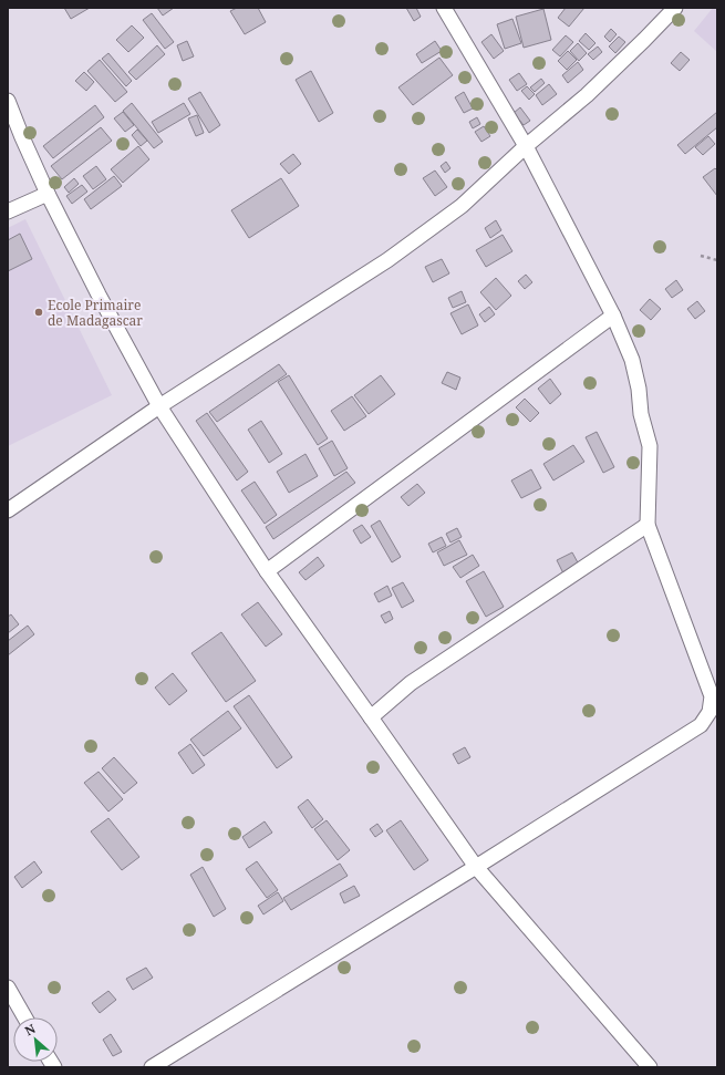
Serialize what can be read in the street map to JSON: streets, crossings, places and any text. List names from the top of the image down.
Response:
{
  "places": ["Ecole Primaire de Madagascar"],
  "north": "top left"
}
